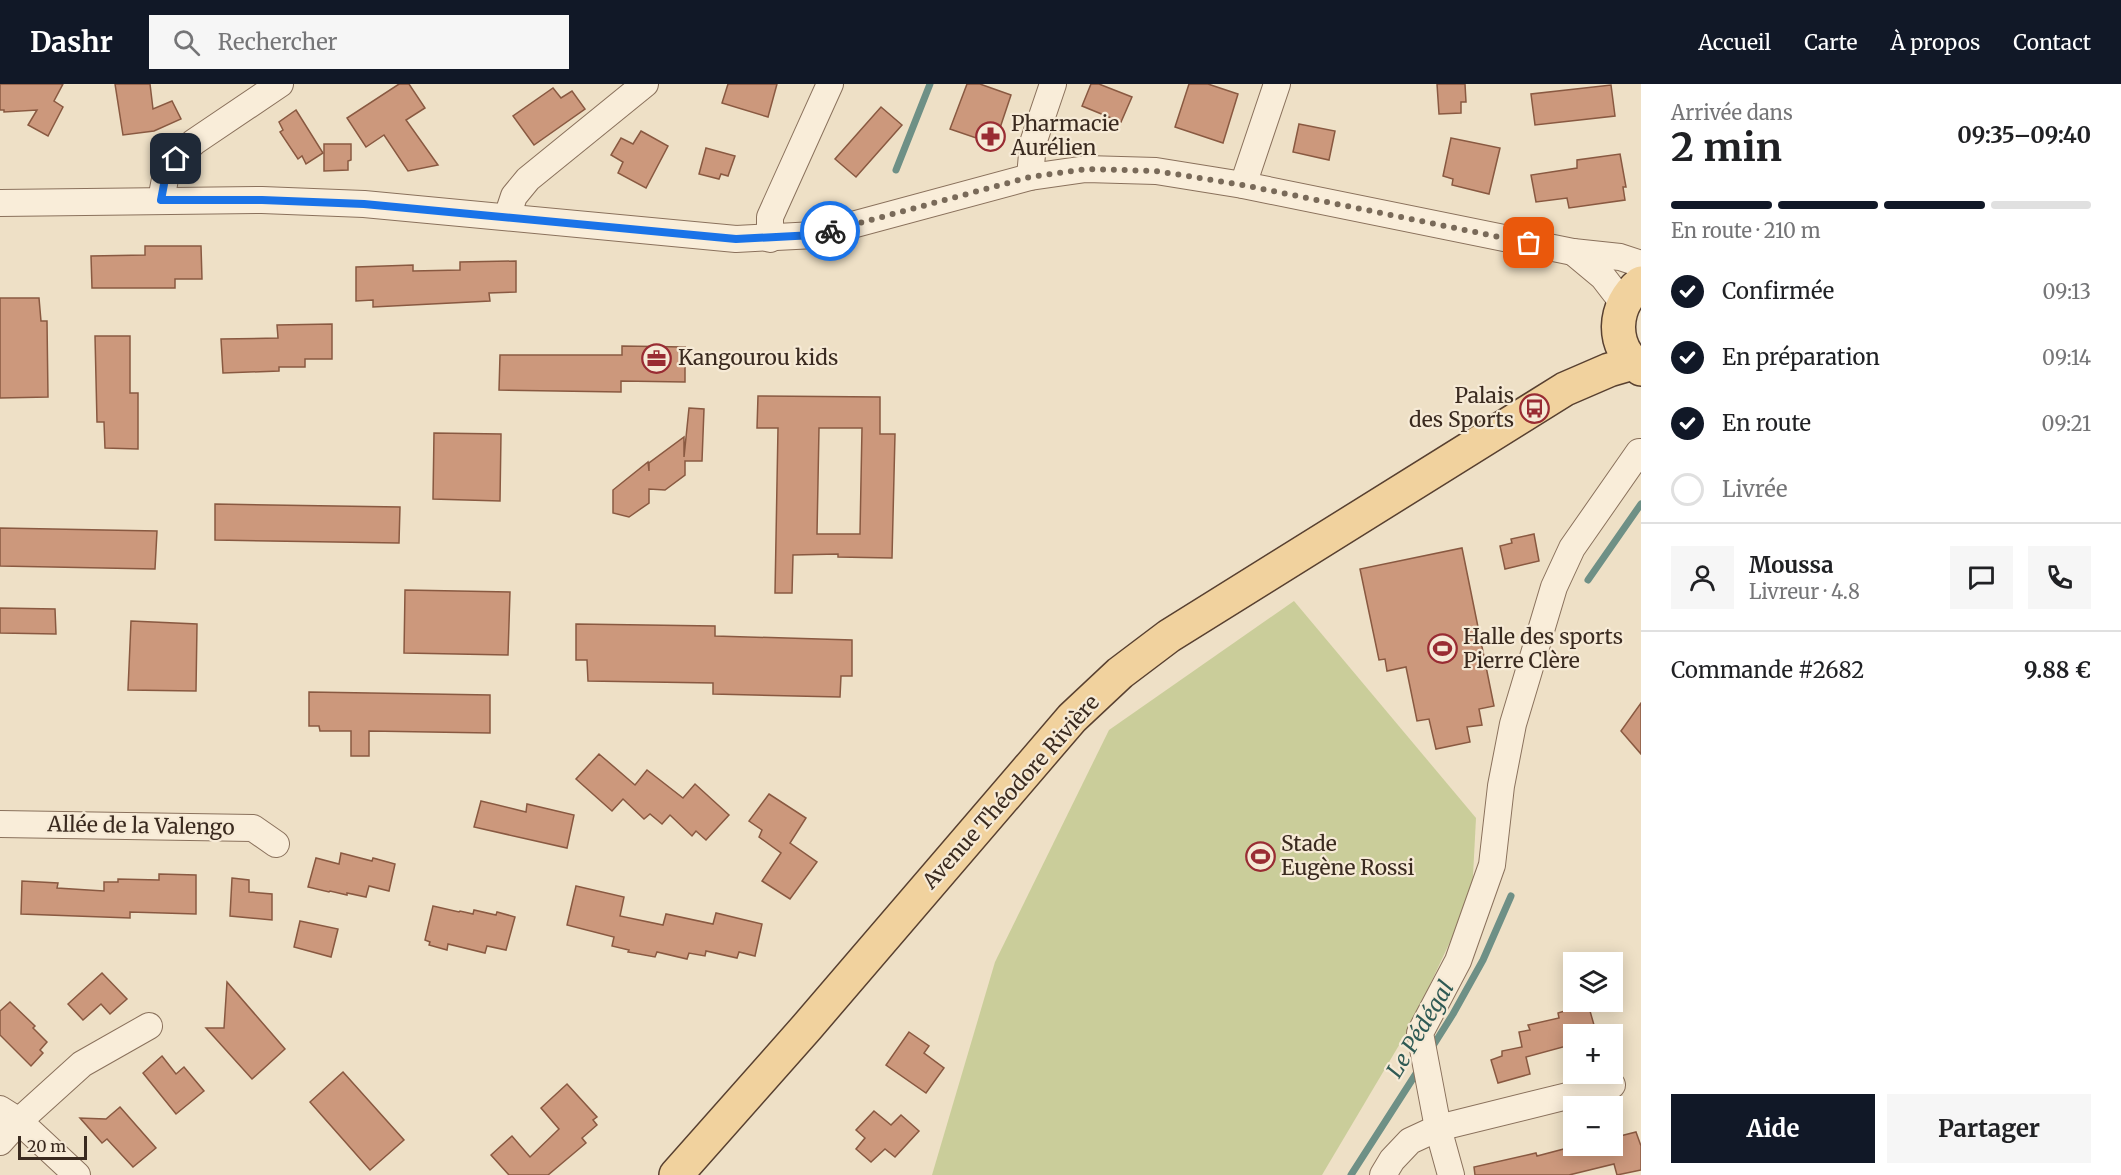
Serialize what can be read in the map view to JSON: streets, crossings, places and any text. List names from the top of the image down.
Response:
{
  "streets": {
    "main road": ["Avenue Théodore Rivière"],
    "street": ["Allée de la Valengo"]
  },
  "water": ["Le Pédégal"],
  "places": {
    "pharmacy": ["Pharmacie Aurélien"],
    "office": ["Kangourou kids"],
    "bus stop": ["Palais des Sports"],
    "sports": ["Halle des sports Pierre Clère", "Stade Eugène Rossi"]
  },
  "scale_bar": "20 m",
  "page": {
    "header": "Dashr",
    "search": "Rechercher",
    "nav": [
      "Accueil",
      "Carte",
      "À propos",
      "Contact"
    ],
    "heading": ["2 min", "Arrivée dans", "09:35–09:40"],
    "panel": [
      "Moussa",
      "Livreur · 4.8",
      "Commande #2682",
      "9.88 €"
    ],
    "bar": "En route · 210 m",
    "list": [
      ["Confirmée", "09:13"],
      ["En préparation", "09:14"],
      ["En route", "09:21"],
      "Livrée"
    ],
    "map_buttons": ["+", "−"],
    "buttons": ["Aide", "Partager"],
    "scale": "20 m"
  }
}
